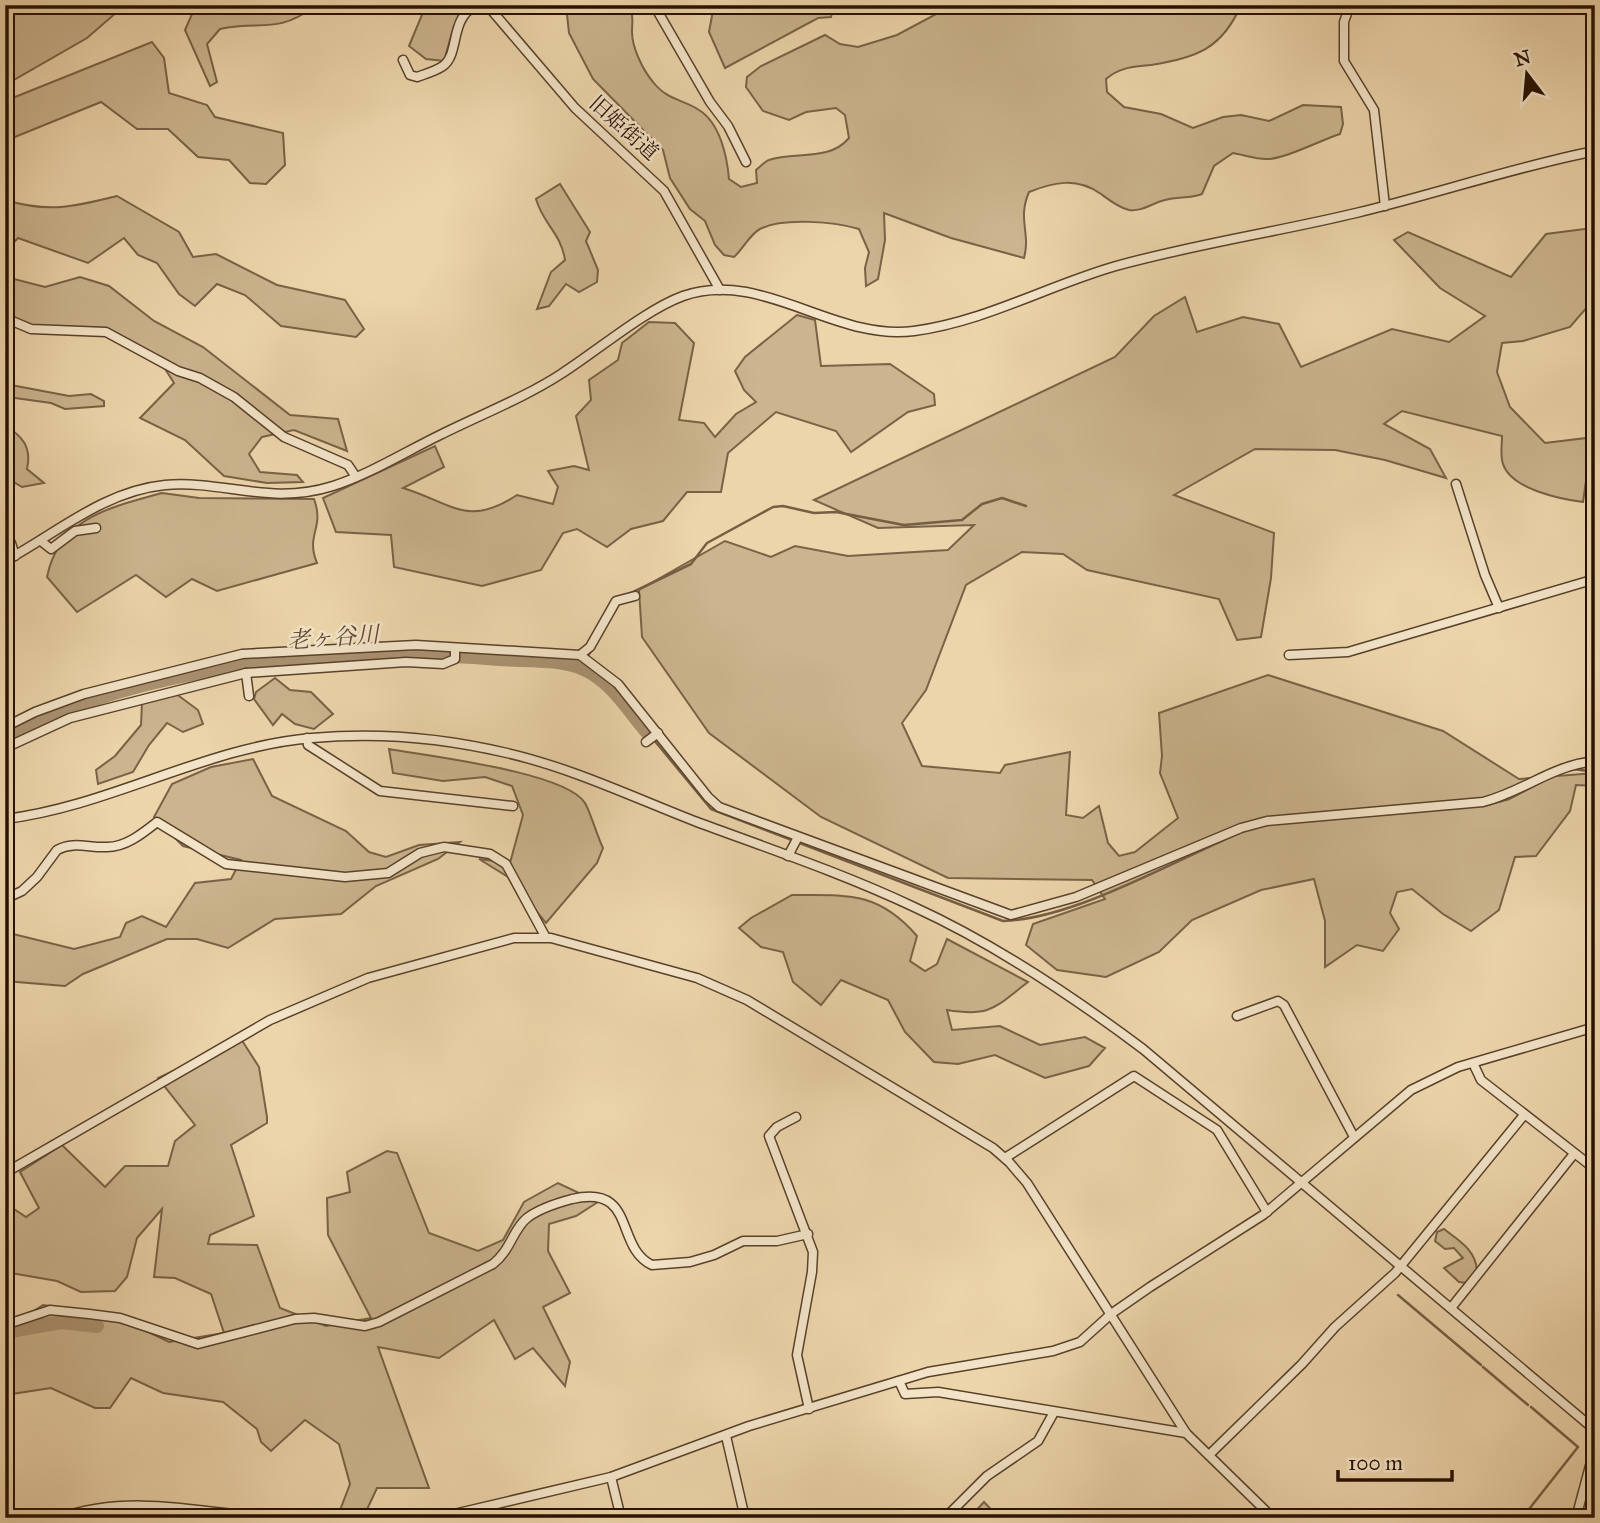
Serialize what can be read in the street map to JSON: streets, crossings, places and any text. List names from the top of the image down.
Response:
{
  "streets": {
    "street": ["旧姫街道"]
  },
  "water": ["老ヶ谷川"],
  "scale_bar": "100 m",
  "north": "top"
}
